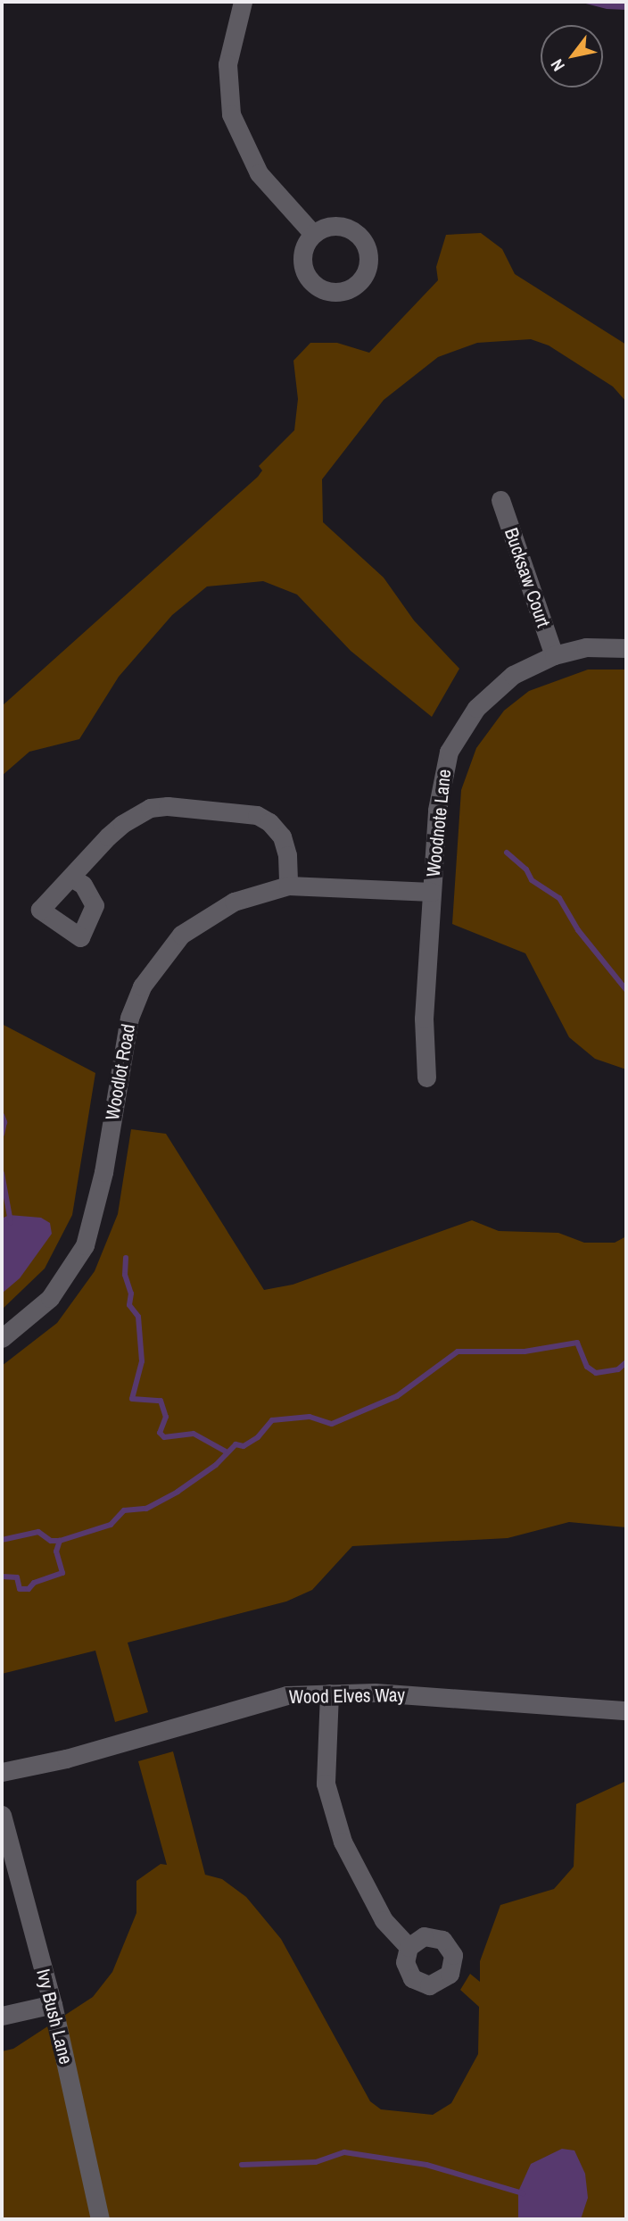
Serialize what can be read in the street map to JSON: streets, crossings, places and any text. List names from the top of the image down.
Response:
{
  "streets": {
    "street": [
      "Bucksaw Court",
      "Woodnote Lane",
      "Woodlot Road",
      "Wood Elves Way",
      "Ivy Bush Lane"
    ]
  },
  "crossings": [
    ["Bucksaw Court", "Woodnote Lane"],
    ["Woodnote Lane", "Woodlot Road"]
  ],
  "north": "bottom left"
}
